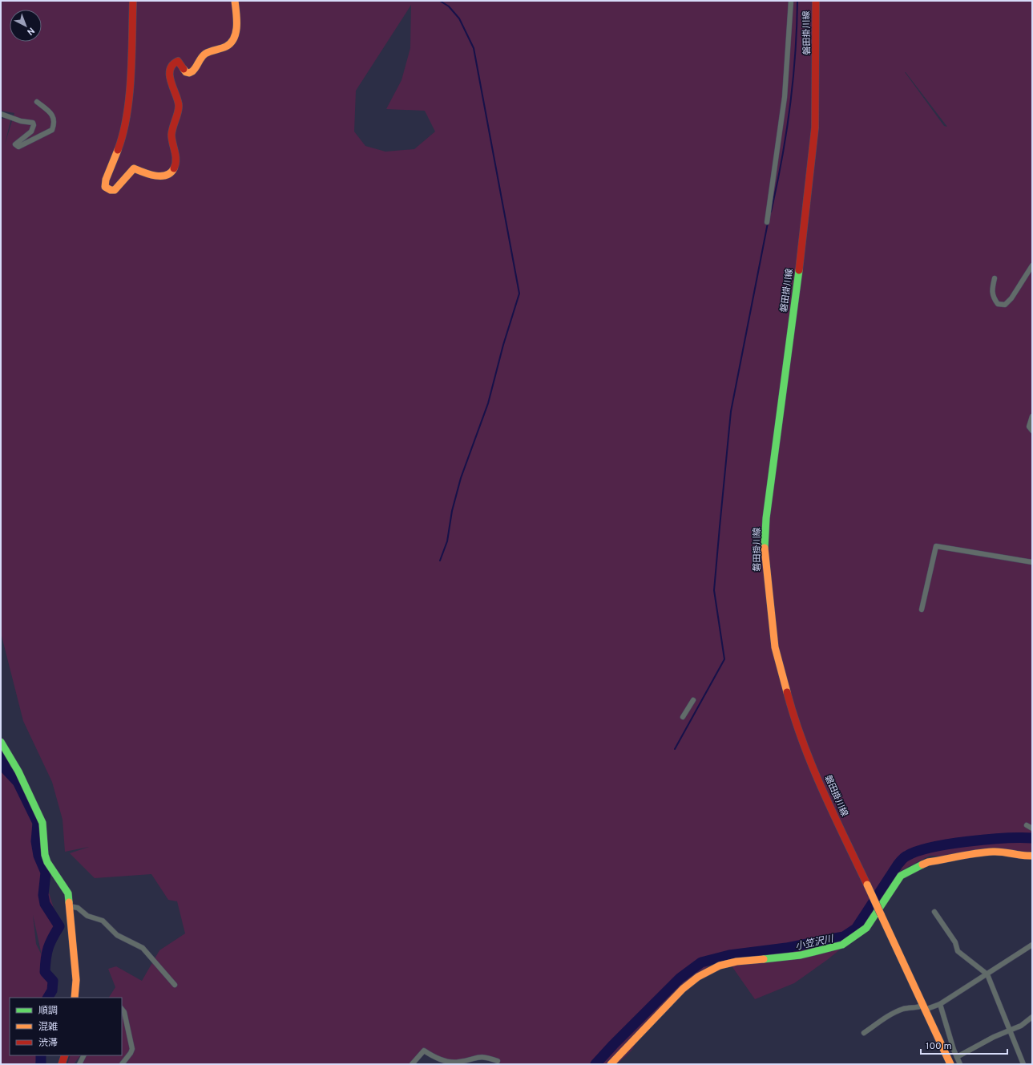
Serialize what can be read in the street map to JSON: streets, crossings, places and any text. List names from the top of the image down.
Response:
{
  "streets": {
    "street": ["磐田掛川線"]
  },
  "water": ["小笠沢川"],
  "legend": ["順調", "混雑", "渋滞"],
  "scale_bar": "100 m",
  "north": "bottom right"
}
